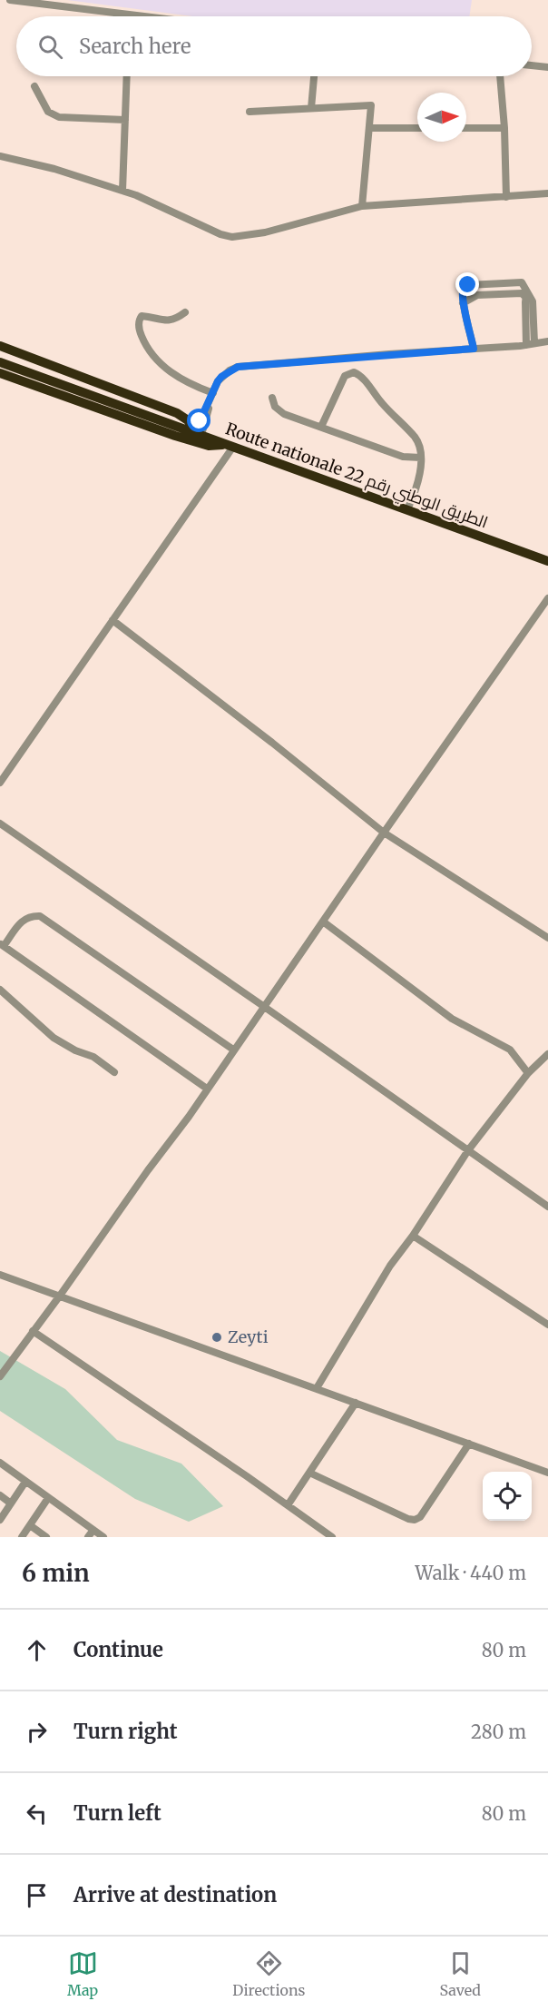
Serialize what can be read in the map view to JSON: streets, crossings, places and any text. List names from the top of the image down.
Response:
{
  "streets": {
    "highway": ["Route nationale 22 الطريق الوطني رقم"]
  },
  "places": ["Zeyti"],
  "north": "right",
  "page": {
    "search": "Search here",
    "heading": ["6 min", "Walk · 440 m"],
    "list": [
      ["Continue", "80 m"],
      ["Turn right", "280 m"],
      ["Turn left", "80 m"],
      "Arrive at destination"
    ],
    "nav": ["Map", "Directions", "Saved"]
  }
}
